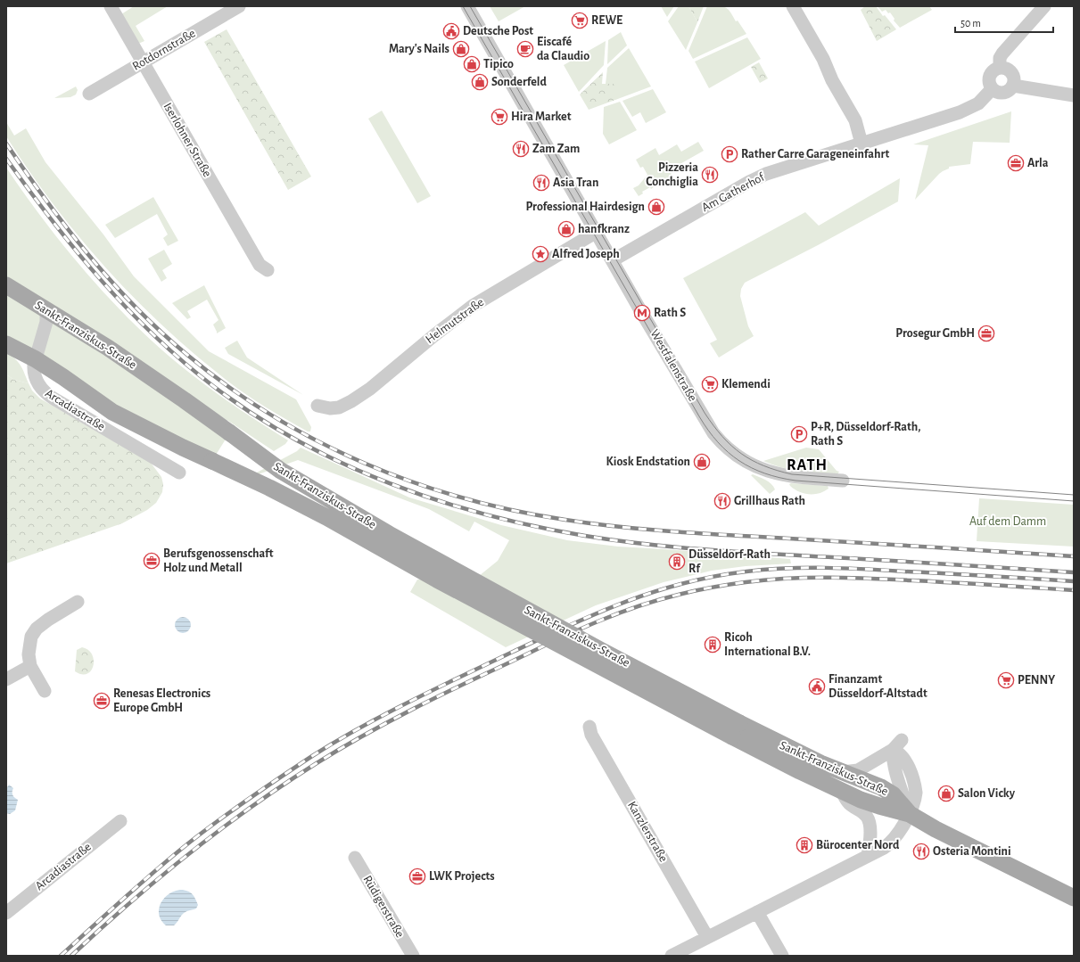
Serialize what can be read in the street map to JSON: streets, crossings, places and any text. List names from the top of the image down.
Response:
{
  "streets": {
    "main road": ["Sankt-Franziskus-Straße"],
    "street": [
      "Rotdornstraße",
      "Iserlohner Straße",
      "Am Gatherhof",
      "Helmutstraße",
      "Westfalenstraße",
      "Arcadiastraße",
      "Kanzlerstraße",
      "Rüdigerstraße"
    ]
  },
  "crossings": [
    ["Rotdornstraße", "Iserlohner Straße"],
    ["Am Gatherhof", "Westfalenstraße"],
    ["Helmutstraße", "Westfalenstraße"],
    ["Sankt-Franziskus-Straße", "Arcadiastraße"]
  ],
  "districts": ["RATH"],
  "parks": ["Auf dem Damm"],
  "places": {
    "supermarket": [
      "REWE",
      "Hira Market",
      "Klemendi",
      "PENNY"
    ],
    "public building": ["Deutsche Post", "Finanzamt Düsseldorf-Altstadt"],
    "shop": [
      "Mary's Nails",
      "Tipico",
      "Sonderfeld",
      "Professional Hairdesign",
      "hanfkranz",
      "Kiosk Endstation",
      "Salon Vicky"
    ],
    "cafe": ["Eiscafé da Claudio"],
    "restaurant": [
      "Zam Zam",
      "Pizzeria Conchiglia",
      "Asia Tran",
      "Grillhaus Rath",
      "Osteria Montini"
    ],
    "parking": ["Rather Carre Garageneinfahrt", "P+R, Düsseldorf-Rath, Rath S"],
    "office": [
      "Arla",
      "Prosegur GmbH",
      "Berufsgenossenschaft Holz und Metall",
      "Renesas Electronics Europe GmbH",
      "LWK Projects"
    ],
    "place": ["Alfred Joseph"],
    "metro station": ["Rath S"],
    "building": ["Düsseldorf-Rath Rf", "Ricoh International B.V.", "Bürocenter Nord"]
  },
  "scale_bar": "50 m"
}
